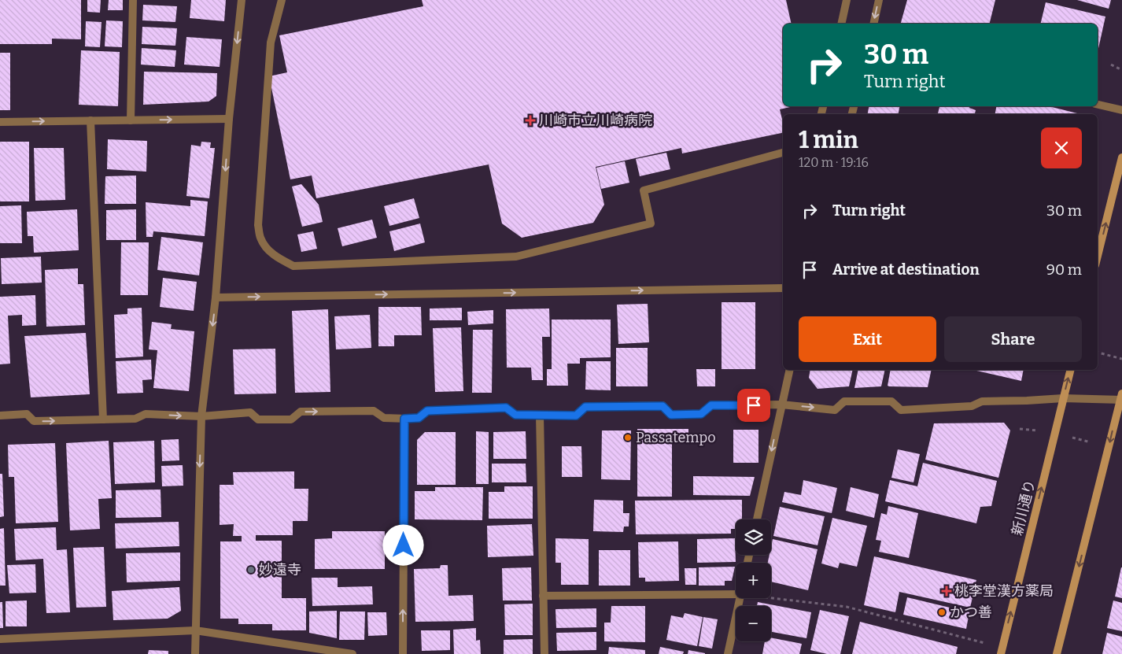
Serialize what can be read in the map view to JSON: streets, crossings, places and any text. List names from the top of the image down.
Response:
{
  "streets": {
    "main road": ["新川通り"]
  },
  "places": {
    "health": ["川崎市立川崎病院", "桃李堂漢方薬局"],
    "other": ["Passatempo", "妙遠寺", "かつ善"]
  },
  "page": {
    "turn": ["30 m", "Turn right"],
    "heading": ["1 min", "120 m · 19:16"],
    "list": [
      {
        "name": "Turn right",
        "value": "30 m"
      },
      {
        "name": "Arrive at destination",
        "value": "90 m"
      }
    ],
    "buttons": ["Exit", "Share"],
    "map_buttons": ["+", "−"]
  }
}
